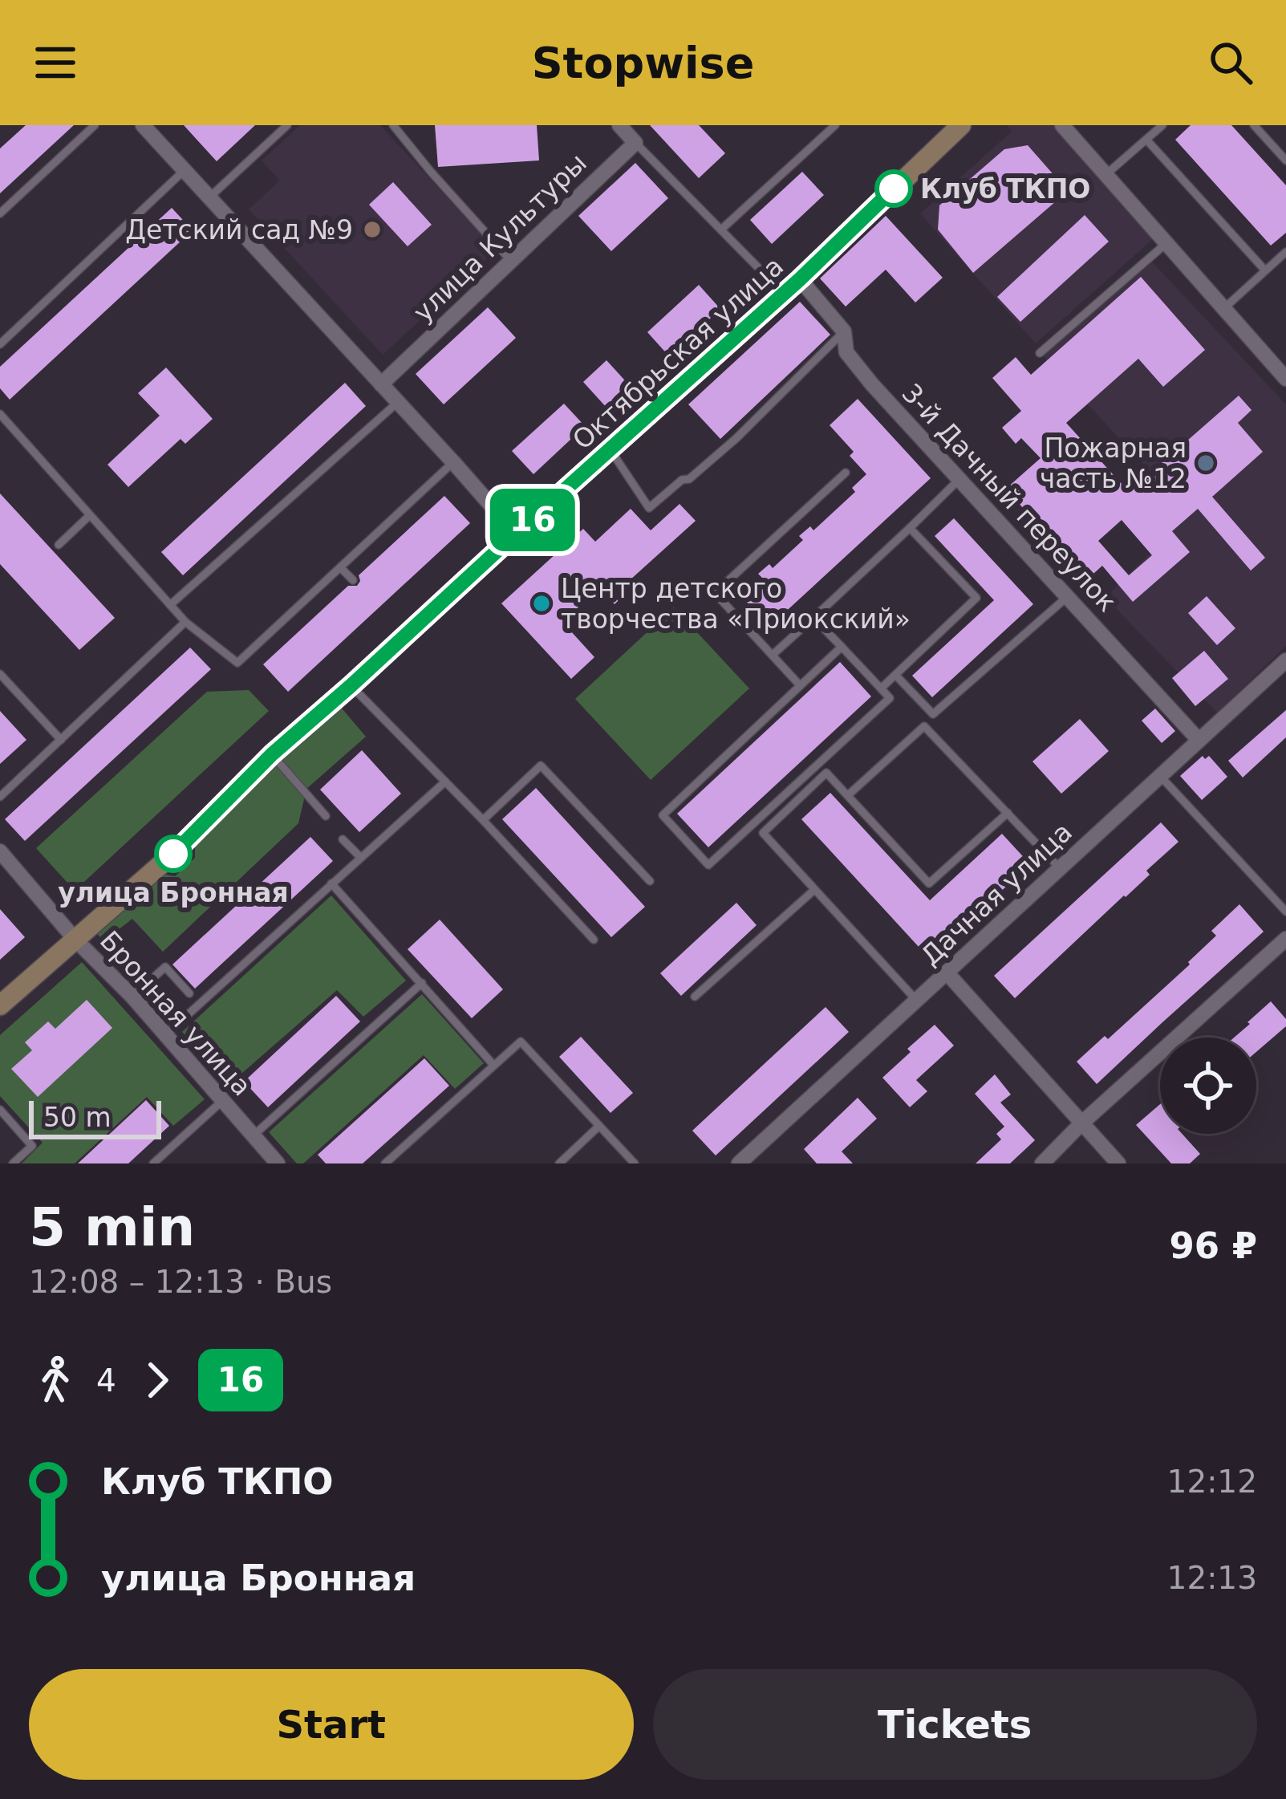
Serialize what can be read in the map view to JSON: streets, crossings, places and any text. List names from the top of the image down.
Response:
{
  "streets": {
    "main road": ["Октябрьская улица"],
    "street": [
      "улица Культуры",
      "3-й Дачный переулок",
      "Дачная улица",
      "Бронная улица"
    ]
  },
  "crossings": [
    ["Октябрьская улица", "3-й Дачный переулок"],
    ["Октябрьская улица", "Бронная улица"],
    ["3-й Дачный переулок", "Дачная улица"]
  ],
  "places": [
    "Клуб ТКПО",
    "Детский сад №9",
    "Пожарная часть №12",
    "Центр детского творчества «Приокский»",
    "улица Бронная"
  ],
  "lines": ["bus line 16"],
  "scale_bar": "50 m",
  "page": {
    "header": "Stopwise",
    "on_map": "16",
    "scale": "50 m",
    "heading": ["5 min", "12:08 – 12:13 · Bus", "96 ₽"],
    "legs": ["4", "16"],
    "list": [
      {
        "name": "Клуб ТКПО",
        "value": "12:12"
      },
      {
        "name": "улица Бронная",
        "value": "12:13"
      }
    ],
    "buttons": ["Start", "Tickets"]
  }
}
